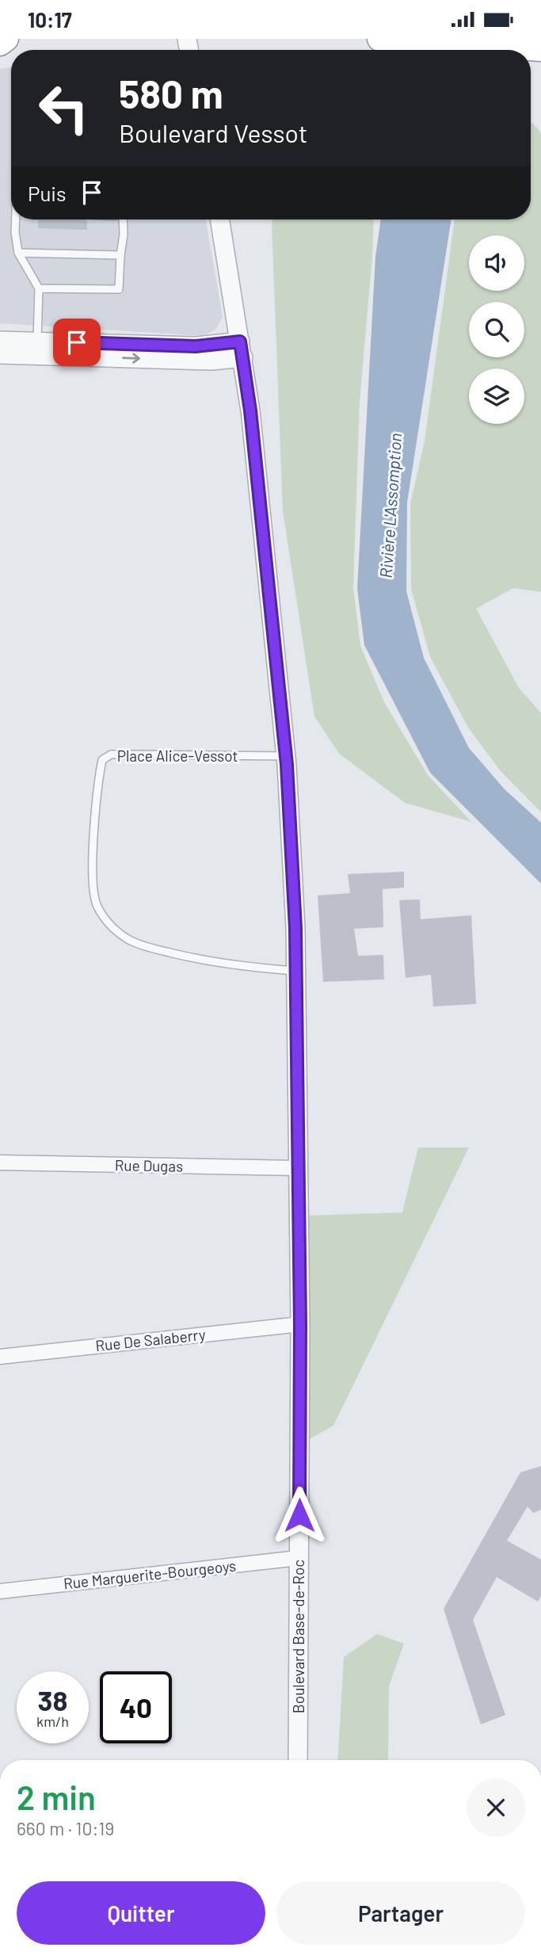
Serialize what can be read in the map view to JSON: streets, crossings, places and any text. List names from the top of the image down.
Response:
{
  "streets": {
    "street": [
      "Rue Dugas",
      "Rue De Salaberry",
      "Rue Marguerite-Bourgeoys",
      "Boulevard Base-de-Roc"
    ],
    "lane": ["Place Alice-Vessot"]
  },
  "crossings": [
    ["Place Alice-Vessot", "Boulevard Base-de-Roc"],
    ["Rue Dugas", "Boulevard Base-de-Roc"],
    ["Rue De Salaberry", "Boulevard Base-de-Roc"],
    ["Rue Marguerite-Bourgeoys", "Boulevard Base-de-Roc"]
  ],
  "water": ["Rivière L'Assomption"],
  "page": {
    "status": "10:17",
    "turn": ["580 m", "Boulevard Vessot"],
    "then": "Puis",
    "speed": "38 km/h",
    "limit": "40",
    "heading": ["2 min", "660 m · 10:19"],
    "buttons": ["Quitter", "Partager"]
  }
}
